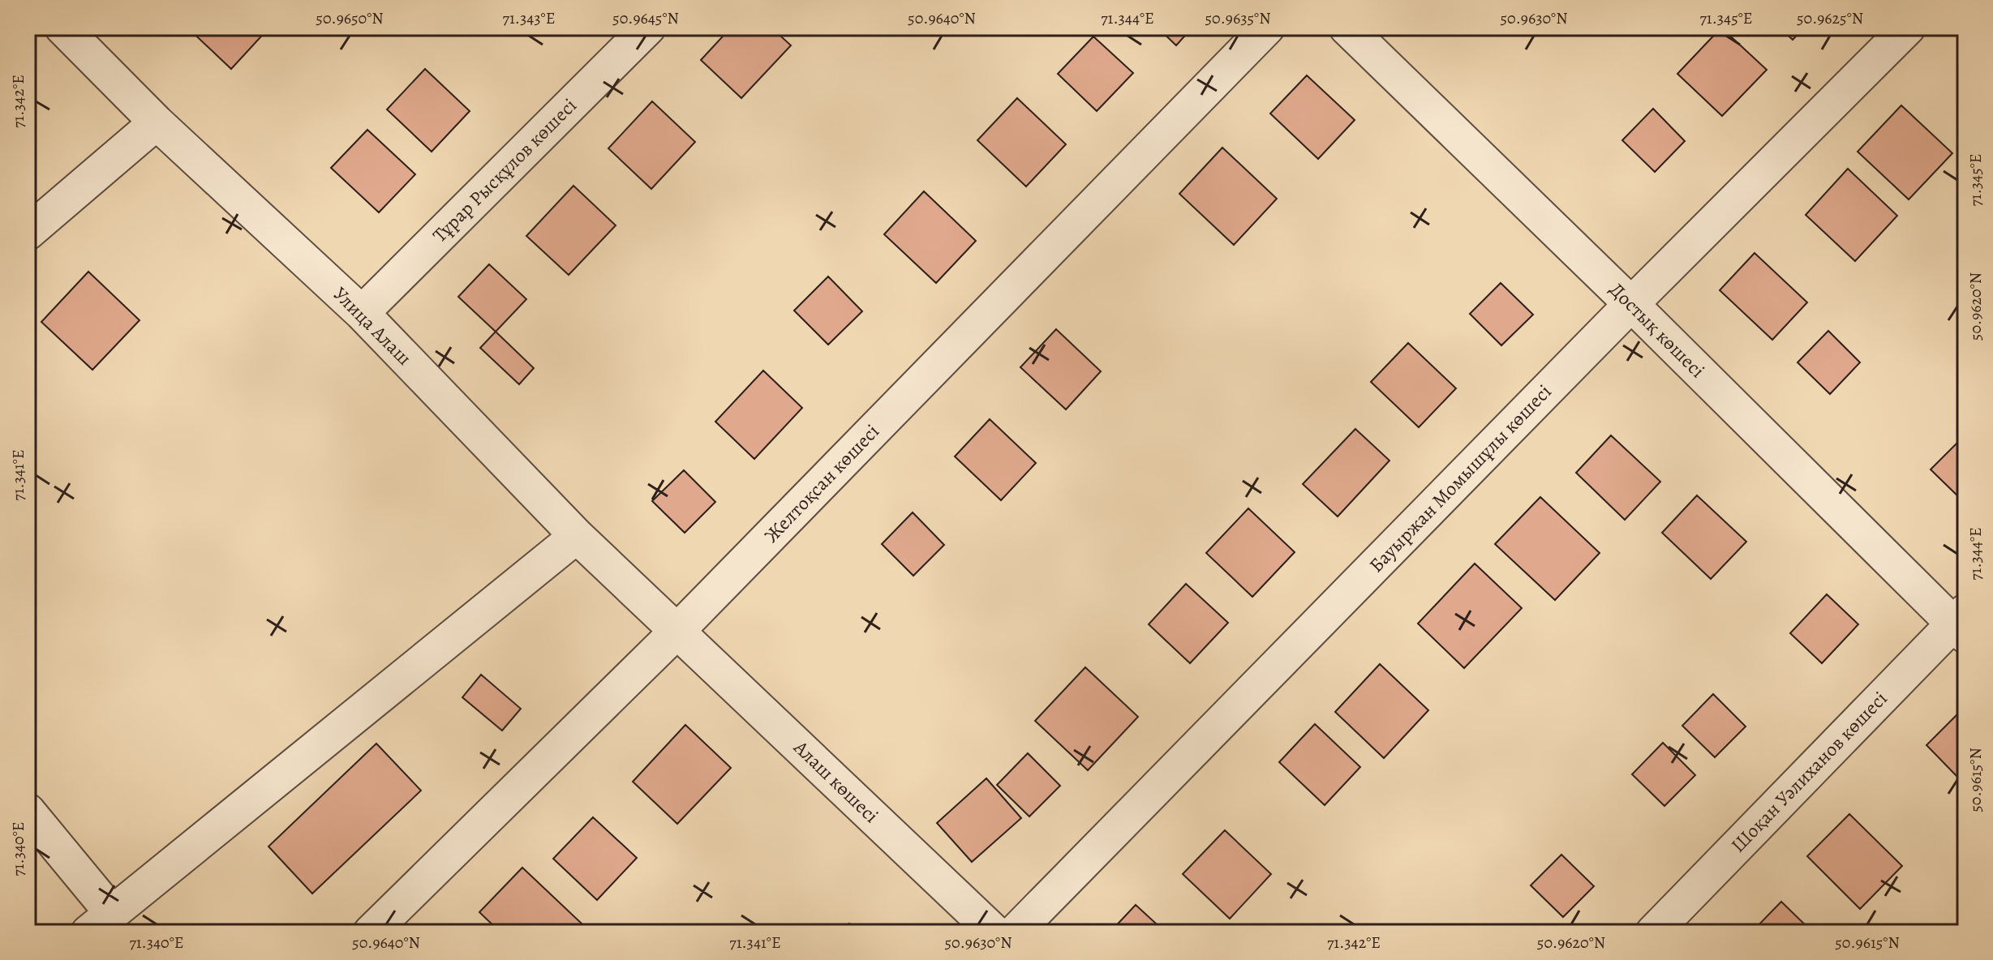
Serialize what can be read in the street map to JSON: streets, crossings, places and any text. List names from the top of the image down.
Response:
{
  "streets": {
    "street": [
      "Тұрар Рысқұлов көшесі",
      "Улица Алаш",
      "Достық көшесі",
      "Бауыржан Момышұлы көшесі",
      "Желтоқсан көшесі",
      "Шоқан Уәлиханов көшесі",
      "Алаш көшесі"
    ]
  },
  "crossings": [
    ["Тұрар Рысқұлов көшесі", "Улица Алаш"],
    ["Улица Алаш", "Желтоқсан көшесі"],
    ["Улица Алаш", "Алаш көшесі"],
    ["Достық көшесі", "Бауыржан Момышұлы көшесі"],
    ["Достық көшесі", "Шоқан Уәлиханов көшесі"],
    ["Желтоқсан көшесі", "Алаш көшесі"]
  ],
  "coordinates": [
    "50.9650°N",
    "71.343°E",
    "50.9645°N",
    "50.9640°N",
    "71.344°E",
    "50.9635°N",
    "50.9630°N",
    "71.345°E",
    "50.9625°N",
    "71.342°E",
    "50.9620°N",
    "71.341°E",
    "50.9615°N",
    "71.340°E"
  ]
}
